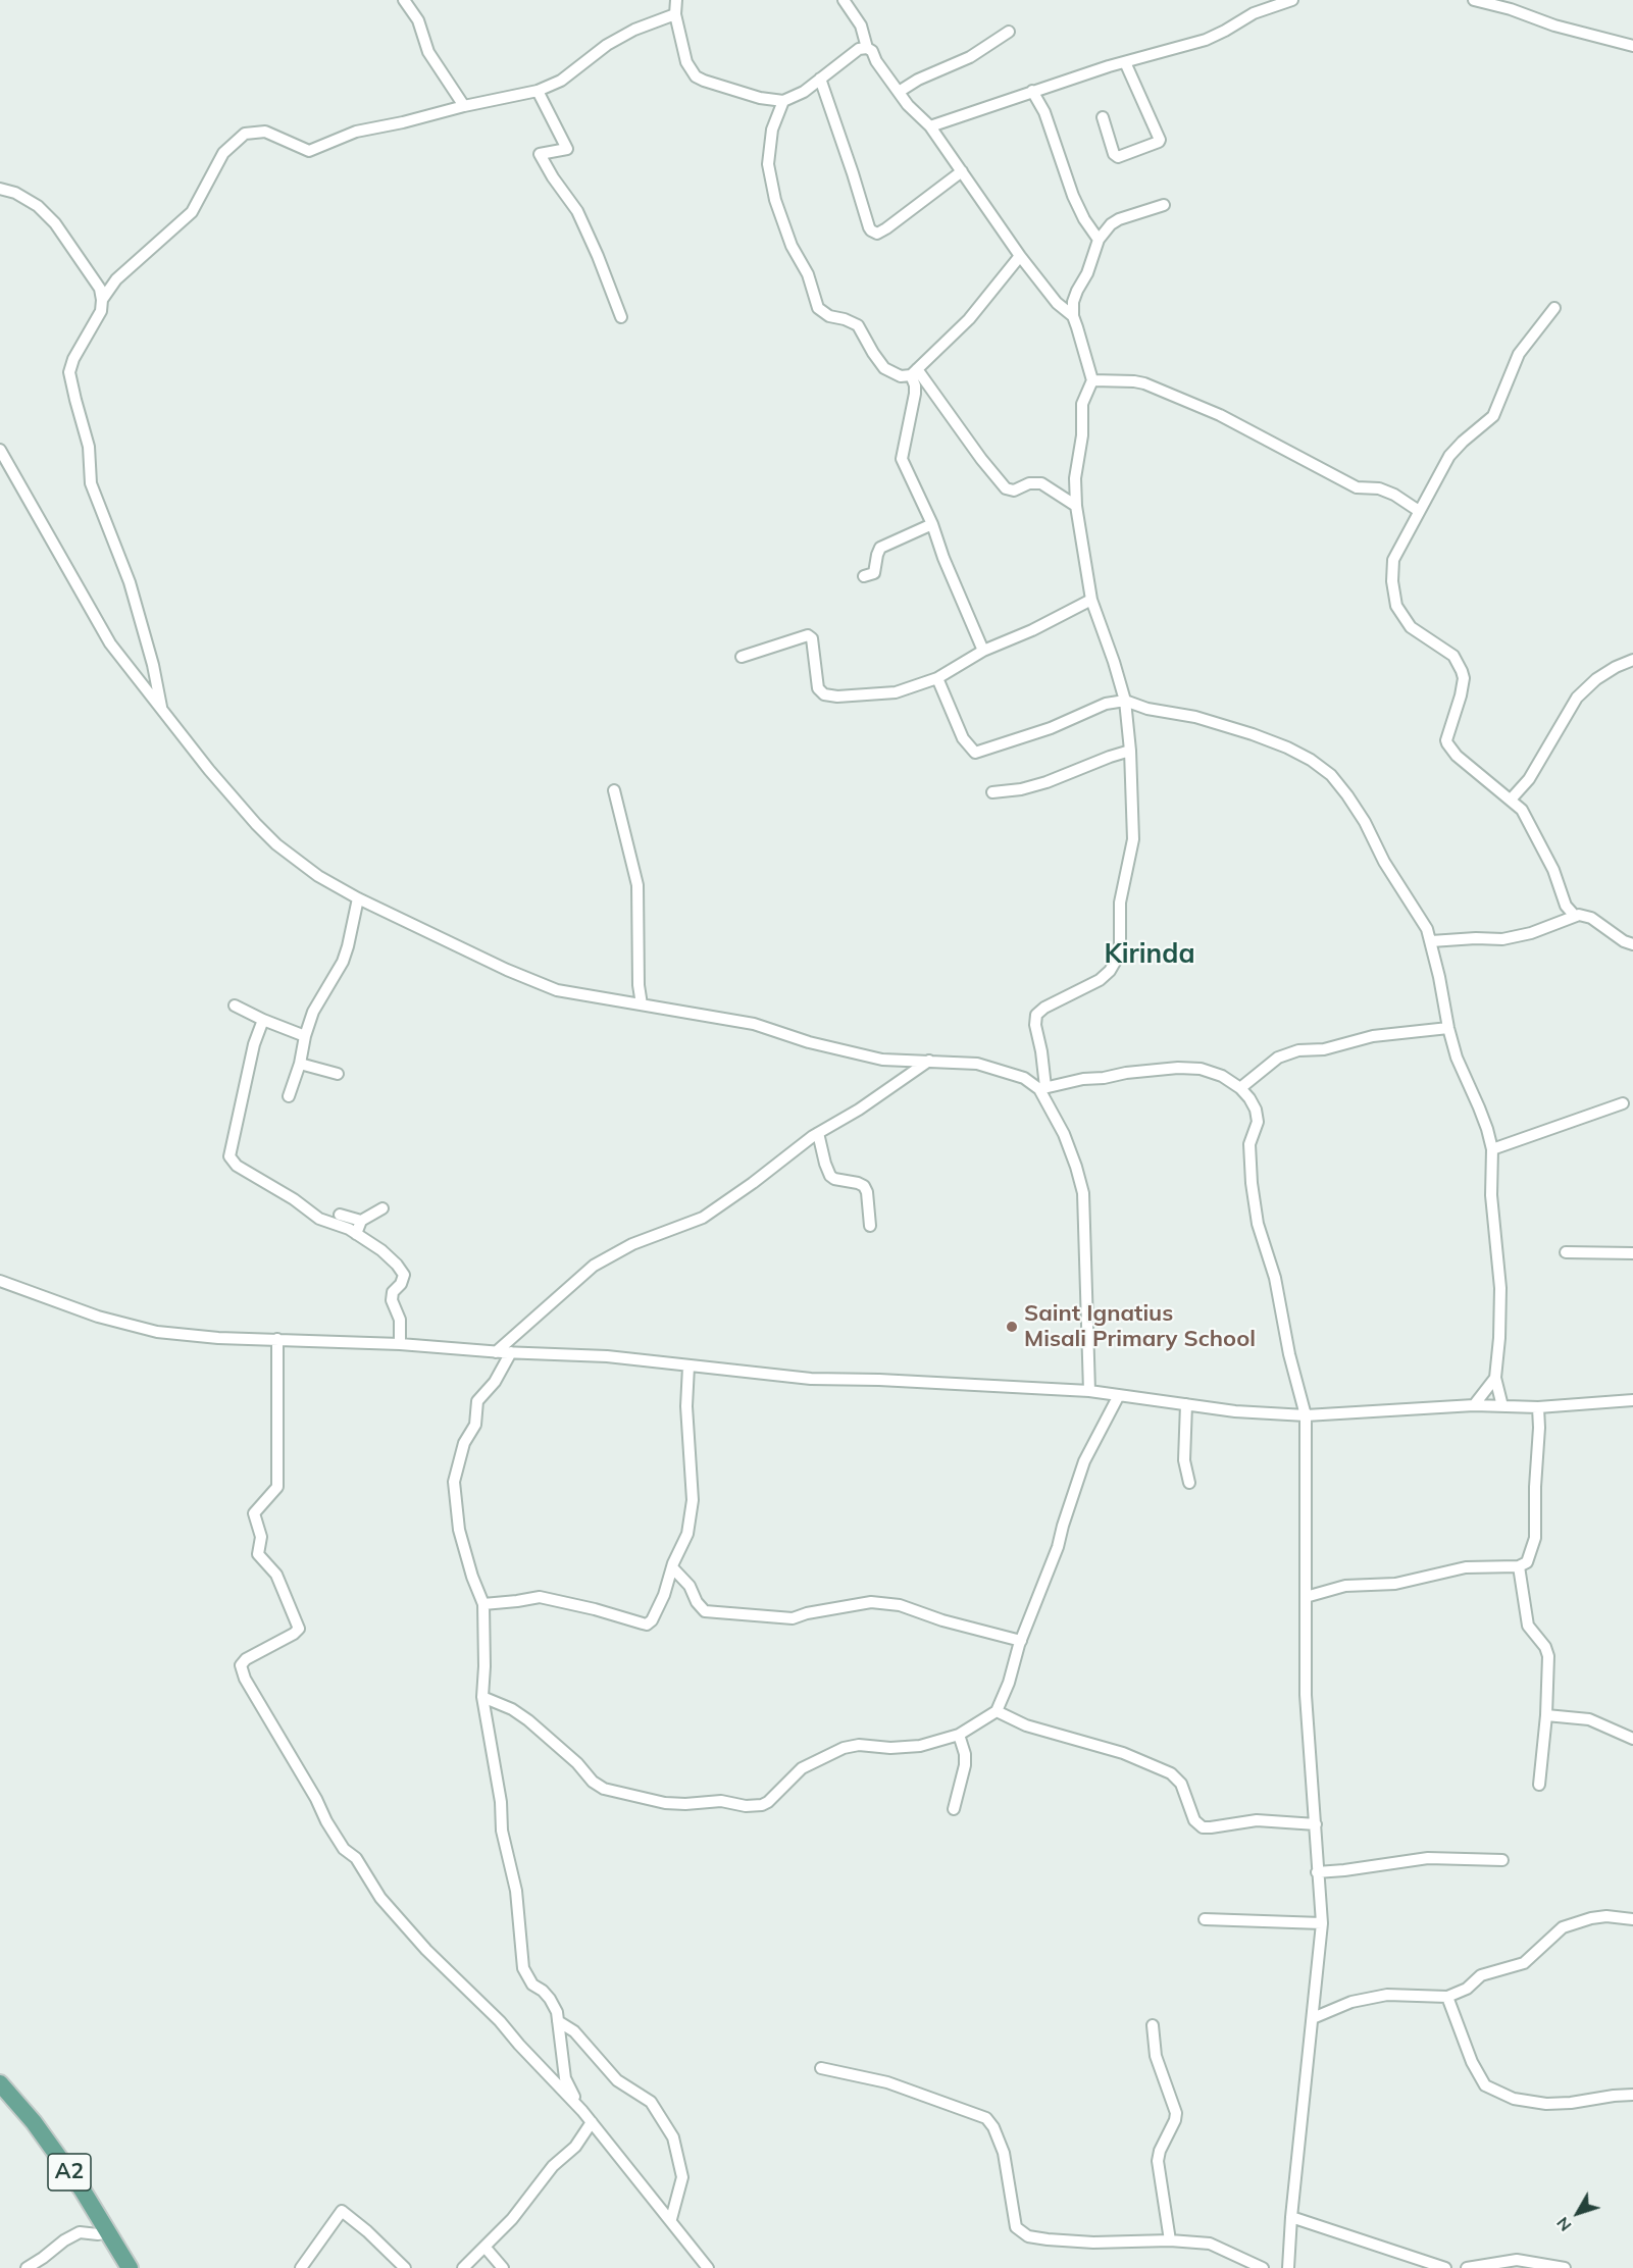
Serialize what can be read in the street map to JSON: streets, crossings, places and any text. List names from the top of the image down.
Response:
{
  "streets": {
    "main road": ["A2"]
  },
  "districts": ["Kirinda"],
  "places": ["Saint Ignatius Misali Primary School"],
  "north": "bottom left"
}
